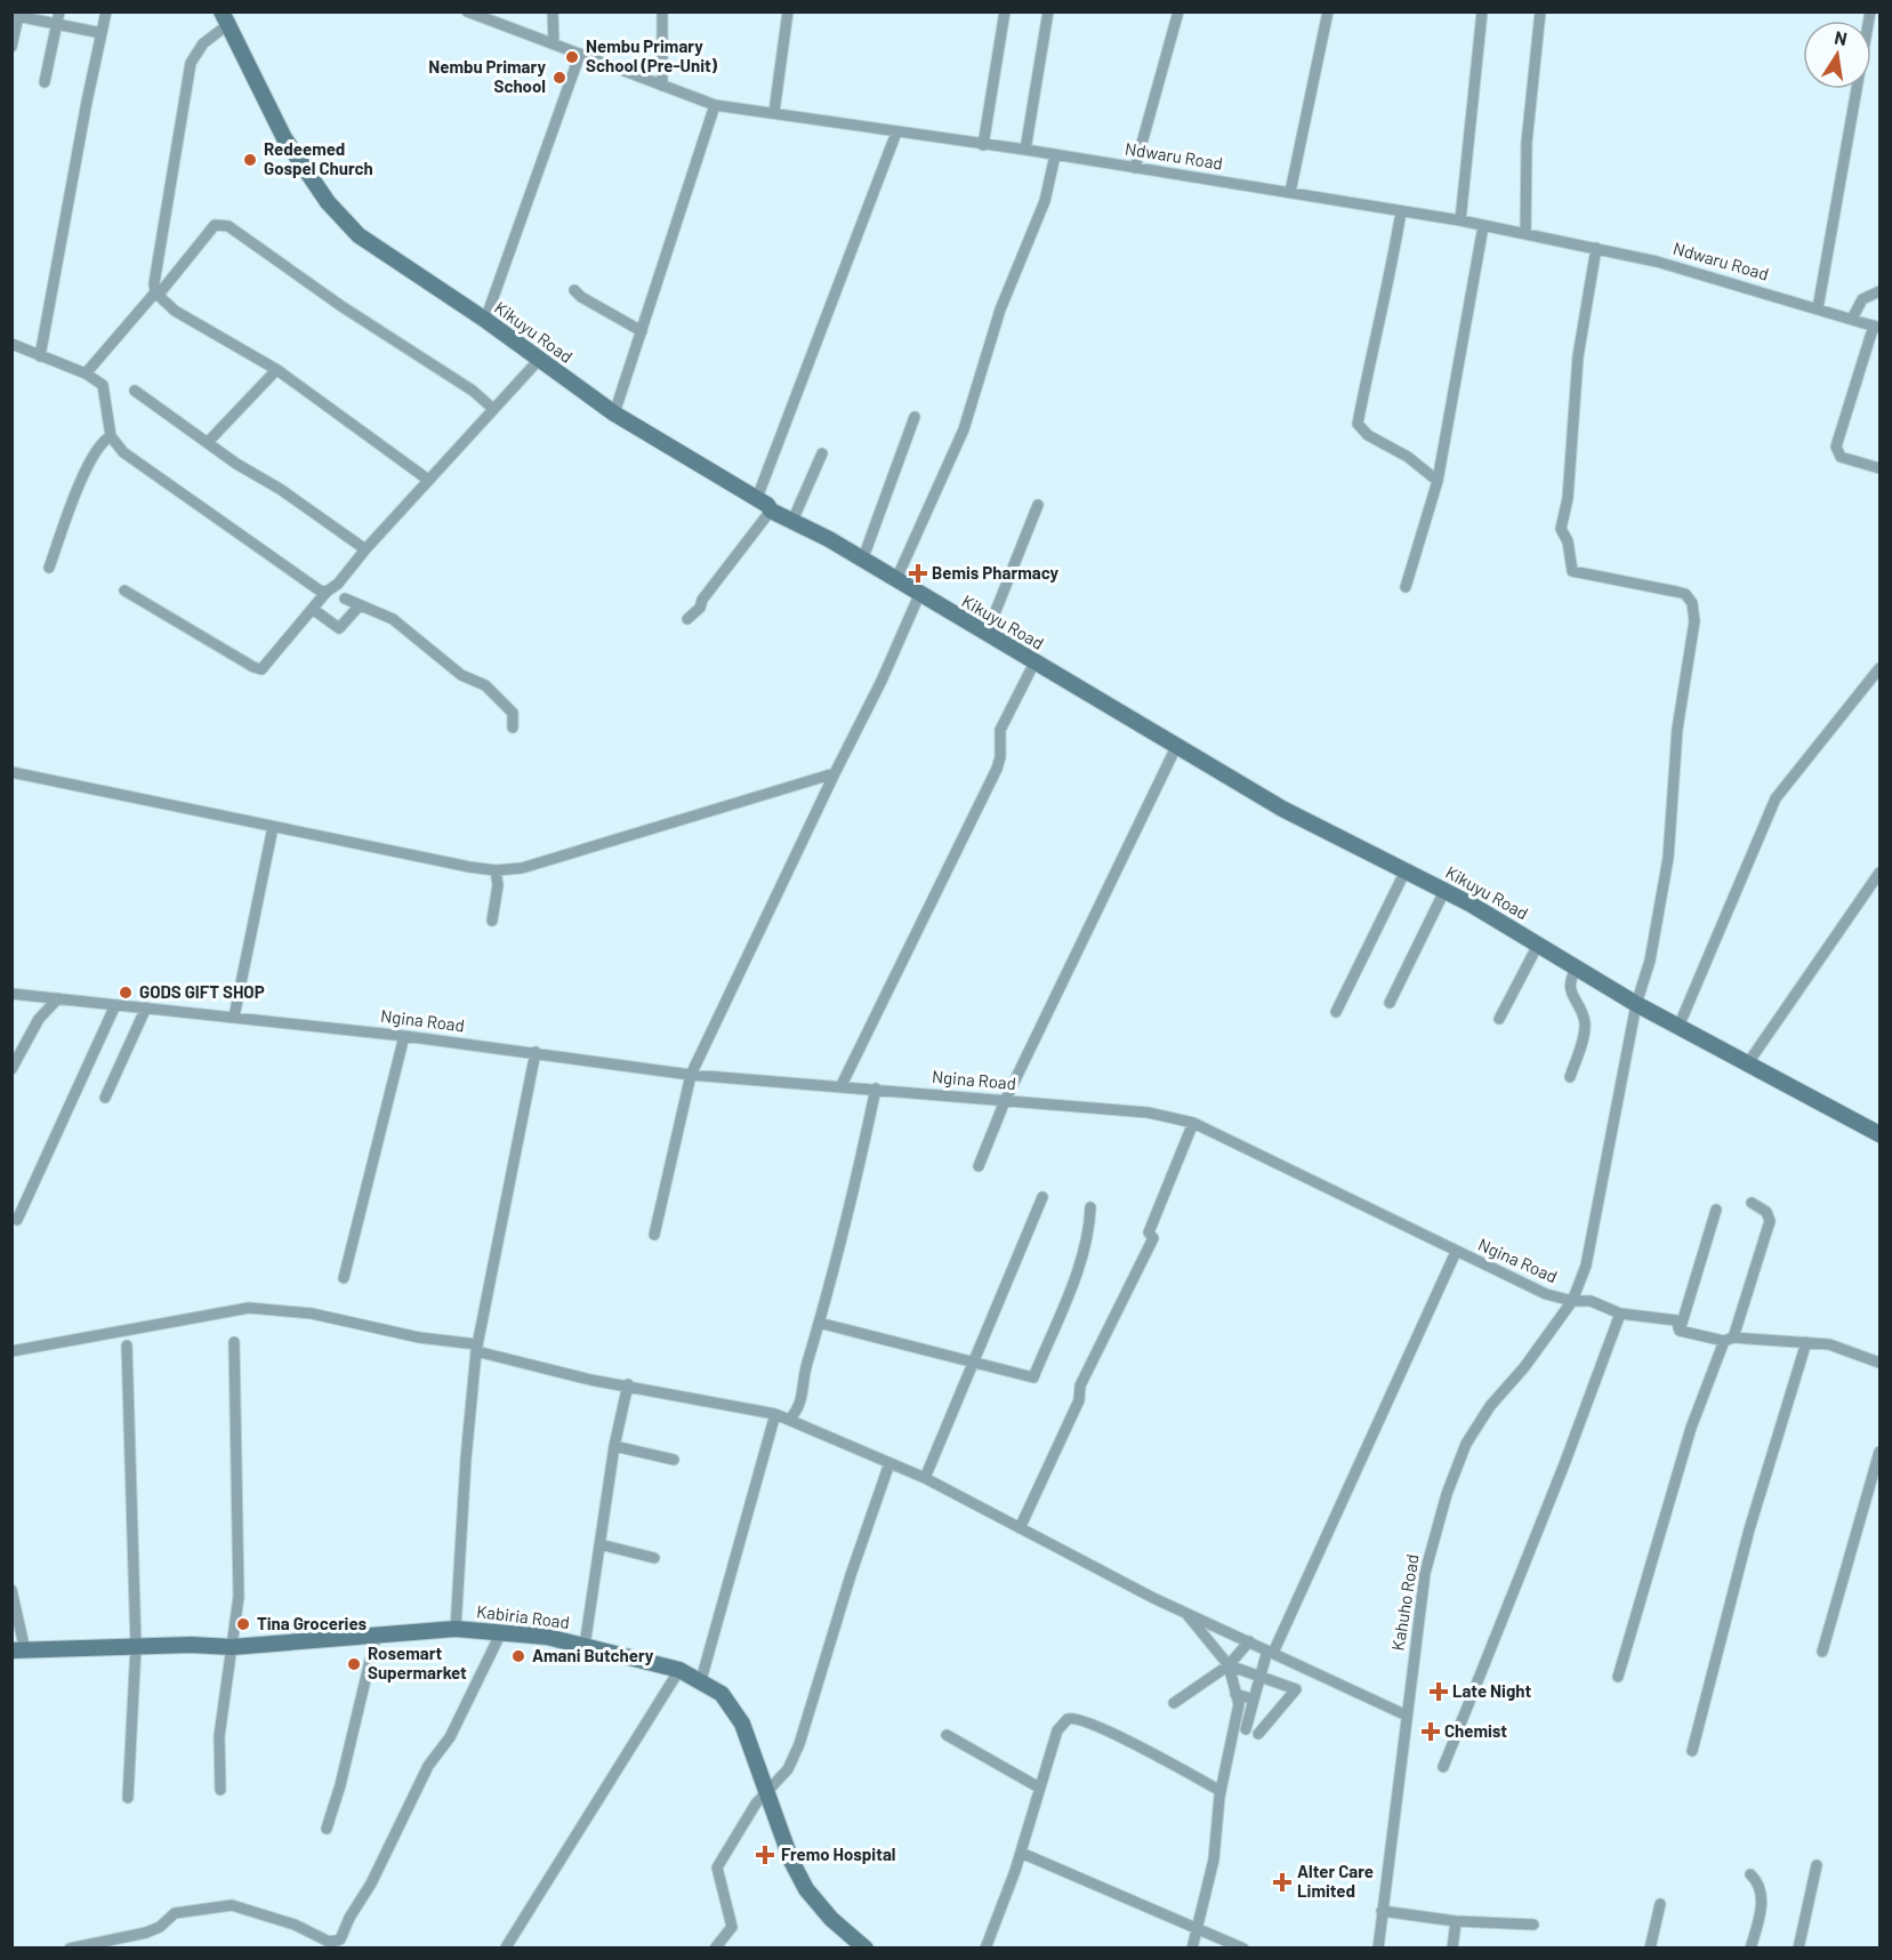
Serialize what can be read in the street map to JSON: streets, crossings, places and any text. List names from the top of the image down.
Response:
{
  "streets": {
    "main road": ["Kikuyu Road", "Kabiria Road"],
    "street": ["Ndwaru Road", "Ngina Road", "Kahuho Road"]
  },
  "crossings": [
    ["Ndwaru Road", "Kahuho Road"],
    ["Kikuyu Road", "Kahuho Road"],
    ["Ngina Road", "Kahuho Road"]
  ],
  "places": {
    "other": [
      "Nembu Primary School (Pre-Unit)",
      "Nembu Primary School",
      "Redeemed Gospel Church",
      "GODS GIFT SHOP",
      "Tina Groceries",
      "Amani Butchery",
      "Rosemart Supermarket"
    ],
    "health": [
      "Bemis Pharmacy",
      "Late Night",
      "Chemist",
      "Fremo Hospital",
      "Alter Care Limited"
    ]
  },
  "north": "top"
}
